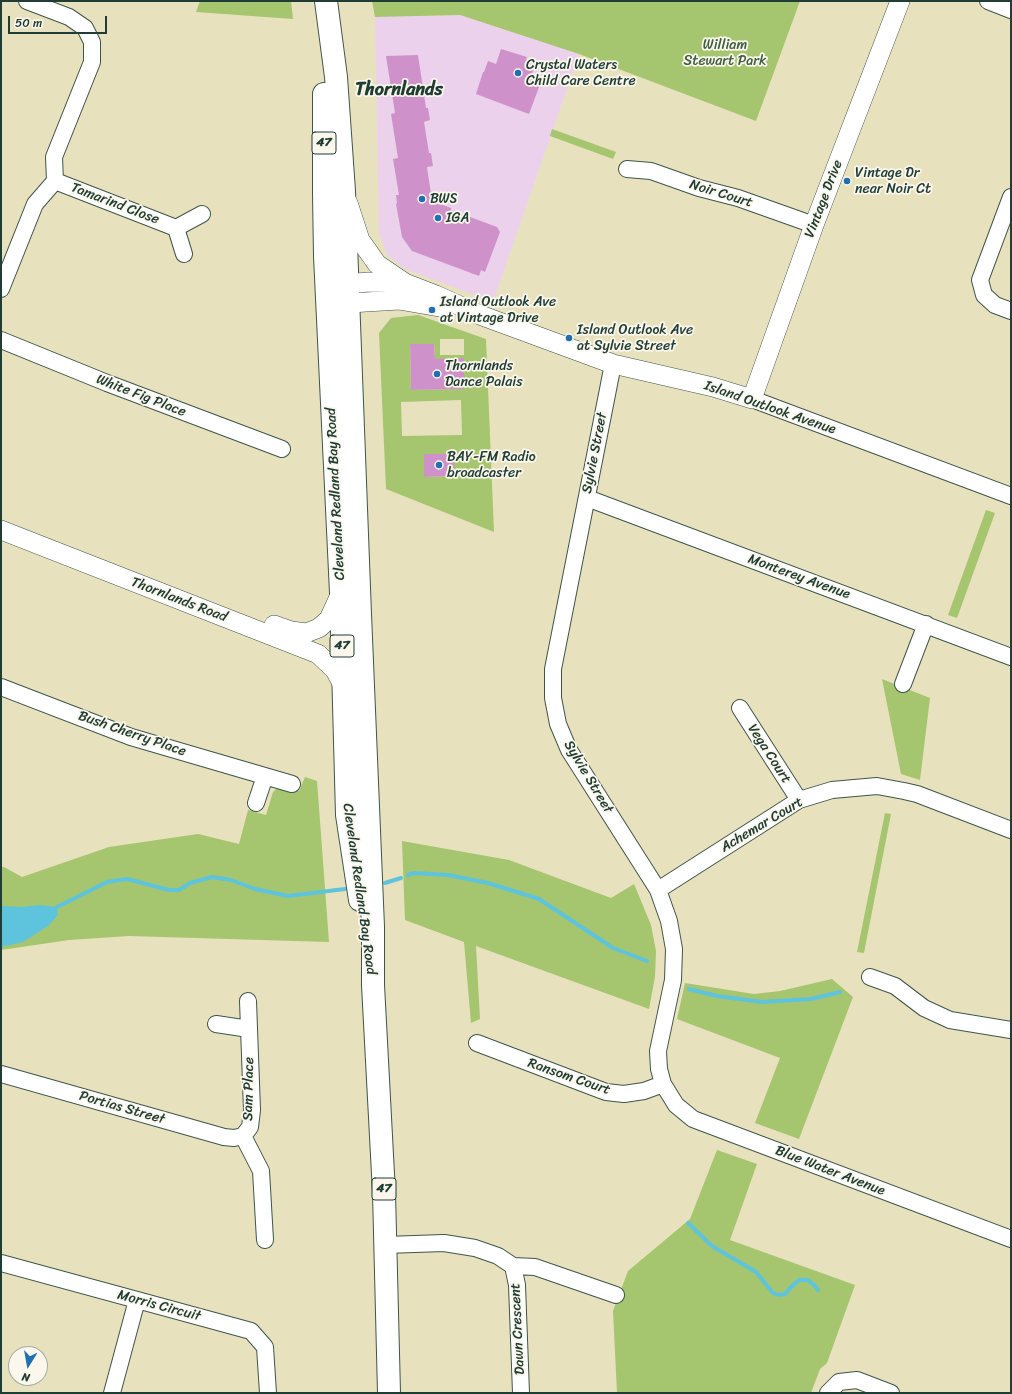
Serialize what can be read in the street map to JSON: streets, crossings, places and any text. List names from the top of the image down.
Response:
{
  "streets": {
    "highway": ["47", "Cleveland Redland Bay Road"],
    "street": [
      "Noir Court",
      "Vintage Drive",
      "Tamarind Close",
      "White Fig Place",
      "Island Outlook Avenue",
      "Sylvie Street",
      "Monterey Avenue",
      "Thornlands Road",
      "Bush Cherry Place",
      "Vega Court",
      "Achemar Court",
      "Ransom Court",
      "Sam Place",
      "Portias Street",
      "Blue Water Avenue",
      "Morris Circuit",
      "Dawn Crescent"
    ]
  },
  "crossings": [
    ["Noir Court", "Vintage Drive"],
    ["Vintage Drive", "Island Outlook Avenue"],
    ["Island Outlook Avenue", "Sylvie Street"],
    ["Island Outlook Avenue", "Cleveland Redland Bay Road"],
    ["Sylvie Street", "Monterey Avenue"],
    ["Sylvie Street", "Achemar Court"],
    ["Sylvie Street", "Ransom Court"],
    ["Sylvie Street", "Blue Water Avenue"],
    ["Cleveland Redland Bay Road", "Thornlands Road"],
    ["Vega Court", "Achemar Court"],
    ["Ransom Court", "Blue Water Avenue"],
    ["Sam Place", "Portias Street"]
  ],
  "districts": ["Thornlands"],
  "parks": ["William Stewart Park"],
  "places": [
    "Crystal Waters Child Care Centre",
    "Vintage Dr near Noir Ct",
    "BWS",
    "IGA",
    "Island Outlook Ave at Vintage Drive",
    "Island Outlook Ave at Sylvie Street",
    "Thornlands Dance Palais",
    "BAY-FM Radio broadcaster"
  ],
  "scale_bar": "50 m",
  "north": "bottom"
}
